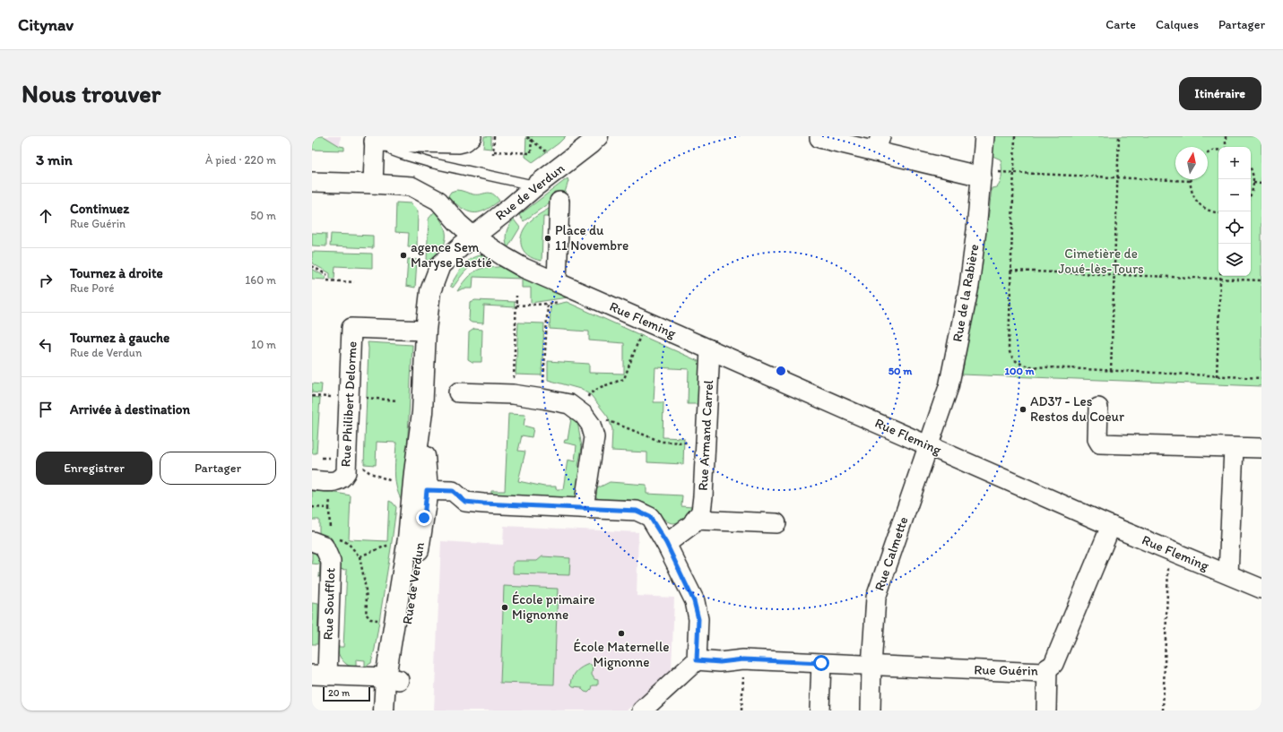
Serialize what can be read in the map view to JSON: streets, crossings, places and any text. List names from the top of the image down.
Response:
{
  "streets": {
    "main road": ["Rue de Verdun"],
    "street": [
      "Rue de la Rabière",
      "Rue Fleming",
      "Rue Philibert Delorme",
      "Rue Armand Carrel",
      "Rue Calmette",
      "Rue Soufflot",
      "Rue Guérin"
    ]
  },
  "crossings": [
    ["Rue de Verdun", "Rue Philibert Delorme"],
    ["Rue de la Rabière", "Rue Fleming"],
    ["Rue de la Rabière", "Rue Calmette"],
    ["Rue Fleming", "Rue Armand Carrel"],
    ["Rue Fleming", "Rue Calmette"],
    ["Rue Fleming", "Rue Guérin"],
    ["Rue Calmette", "Rue Guérin"]
  ],
  "parks": ["Cimetière de Joué-lès-Tours"],
  "places": [
    "Place du 11 Novembre",
    "agence Sem Maryse Bastié",
    "AD37 - Les Restos du Coeur",
    "École primaire Mignonne",
    "École Maternelle Mignonne"
  ],
  "scale_bar": "20 m",
  "north": "top",
  "page": {
    "header": "Citynav",
    "nav": ["Carte", "Calques", "Partager"],
    "buttons": [
      "Itinéraire",
      ["Enregistrer", "Partager"]
    ],
    "title": "Nous trouver",
    "heading": ["3 min", "À pied · 220 m"],
    "map_buttons": ["+", "−"],
    "list": [
      ["Continuez", "Rue Guérin", "50 m"],
      ["Tournez à droite", "Rue Poré", "160 m"],
      ["Tournez à gauche", "Rue de Verdun", "10 m"],
      "Arrivée à destination"
    ],
    "scale": "20 m"
  },
  "rings": ["50 m", "100 m"]
}
